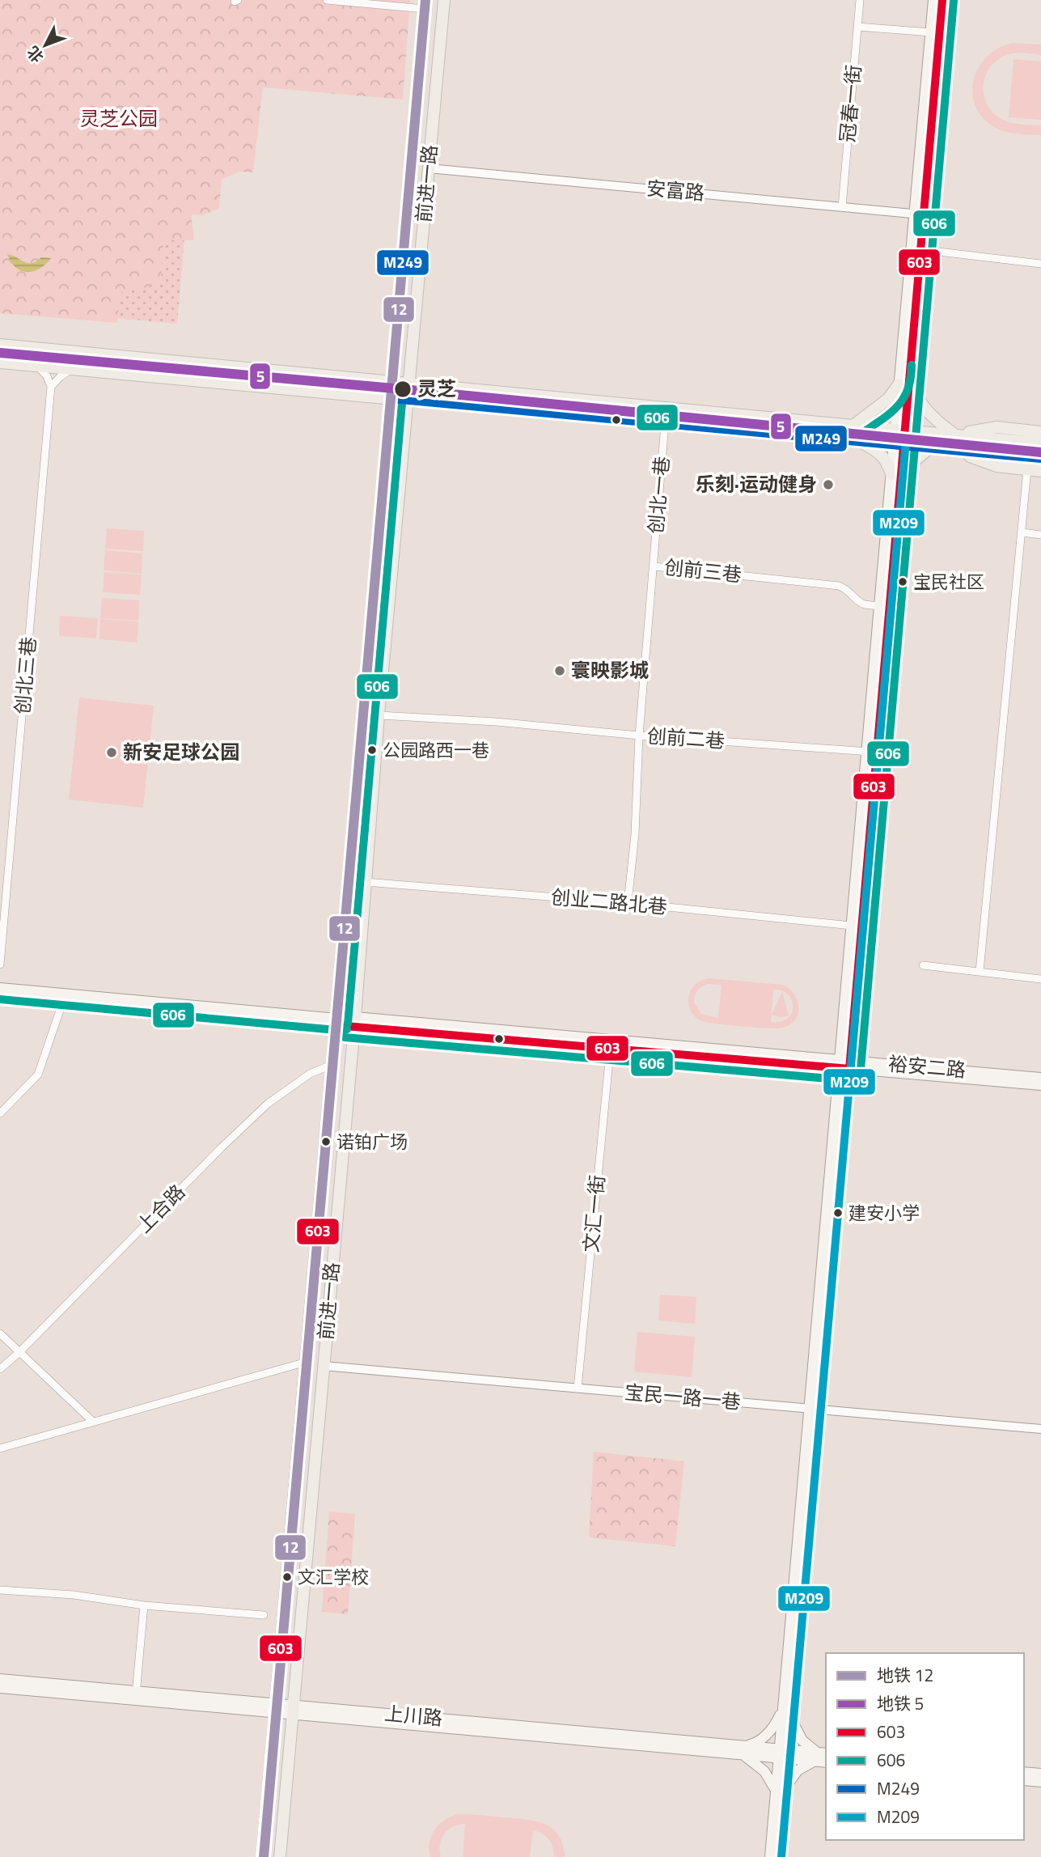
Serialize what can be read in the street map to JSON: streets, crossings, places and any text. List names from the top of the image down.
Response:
{
  "streets": {
    "main road": ["前进一路", "裕安二路", "上川路"],
    "street": [
      "冠春一街",
      "安富路",
      "创北一巷",
      "创前三巷",
      "创北三巷",
      "创前二巷",
      "创业二路北巷",
      "上合路",
      "文汇一街",
      "宝民一路一巷"
    ]
  },
  "crossings": [
    ["冠春一街", "安富路"],
    ["前进一路", "安富路"],
    ["前进一路", "创前二巷"],
    ["前进一路", "创业二路北巷"],
    ["前进一路", "裕安二路"],
    ["前进一路", "上合路"],
    ["前进一路", "宝民一路一巷"],
    ["前进一路", "上川路"],
    ["创北一巷", "创前三巷"],
    ["裕安二路", "文汇一街"],
    ["文汇一街", "宝民一路一巷"]
  ],
  "parks": ["灵芝公园"],
  "places": [
    "灵芝",
    "乐刻·运动健身",
    "宝民社区",
    "寰映影城",
    "公园路西一巷",
    "新安足球公园",
    "诺铂广场",
    "建安小学",
    "文汇学校"
  ],
  "lines": [
    "metro line 12",
    "transit line 603",
    "transit line M249",
    "transit line 606",
    "metro line 5",
    "transit line M209"
  ],
  "legend": [
    "地铁 12",
    "地铁 5",
    "603",
    "606",
    "M249",
    "M209"
  ],
  "north": "bottom left"
}
